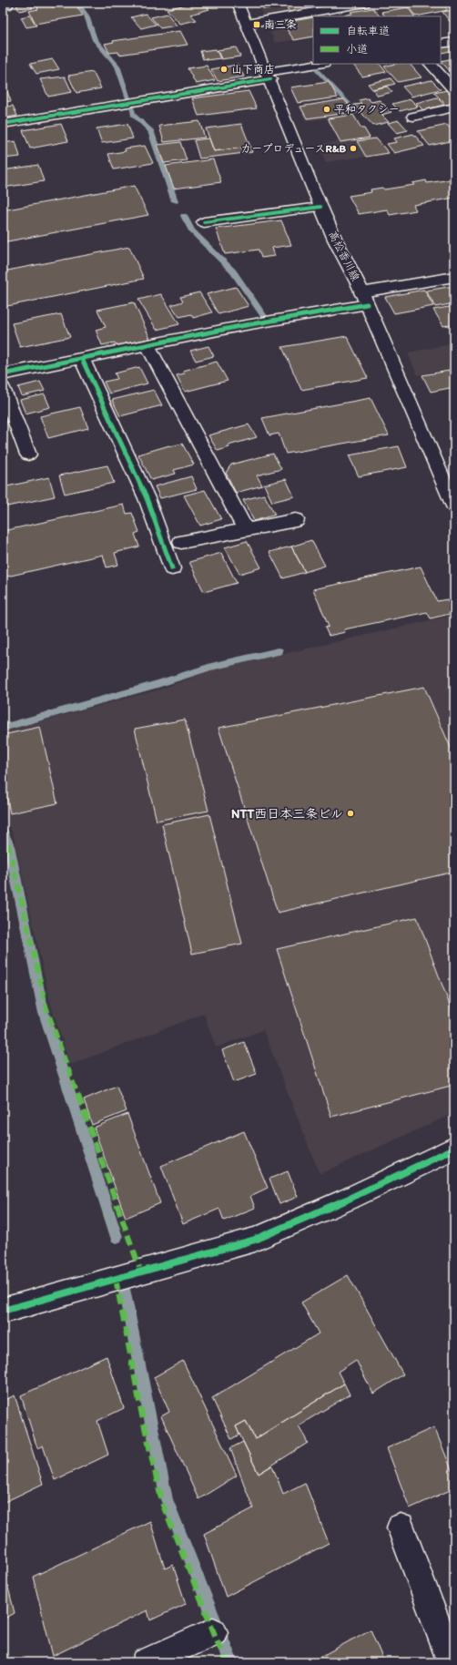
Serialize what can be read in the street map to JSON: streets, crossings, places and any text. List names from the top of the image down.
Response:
{
  "streets": {
    "street": ["高松香川線"]
  },
  "places": {
    "transit": ["南三条"],
    "other": [
      "山下商店",
      "平和タクシー",
      "カープロデュースR&B",
      "NTT西日本三条ビル"
    ]
  },
  "legend": ["自転車道", "小道"]
}
